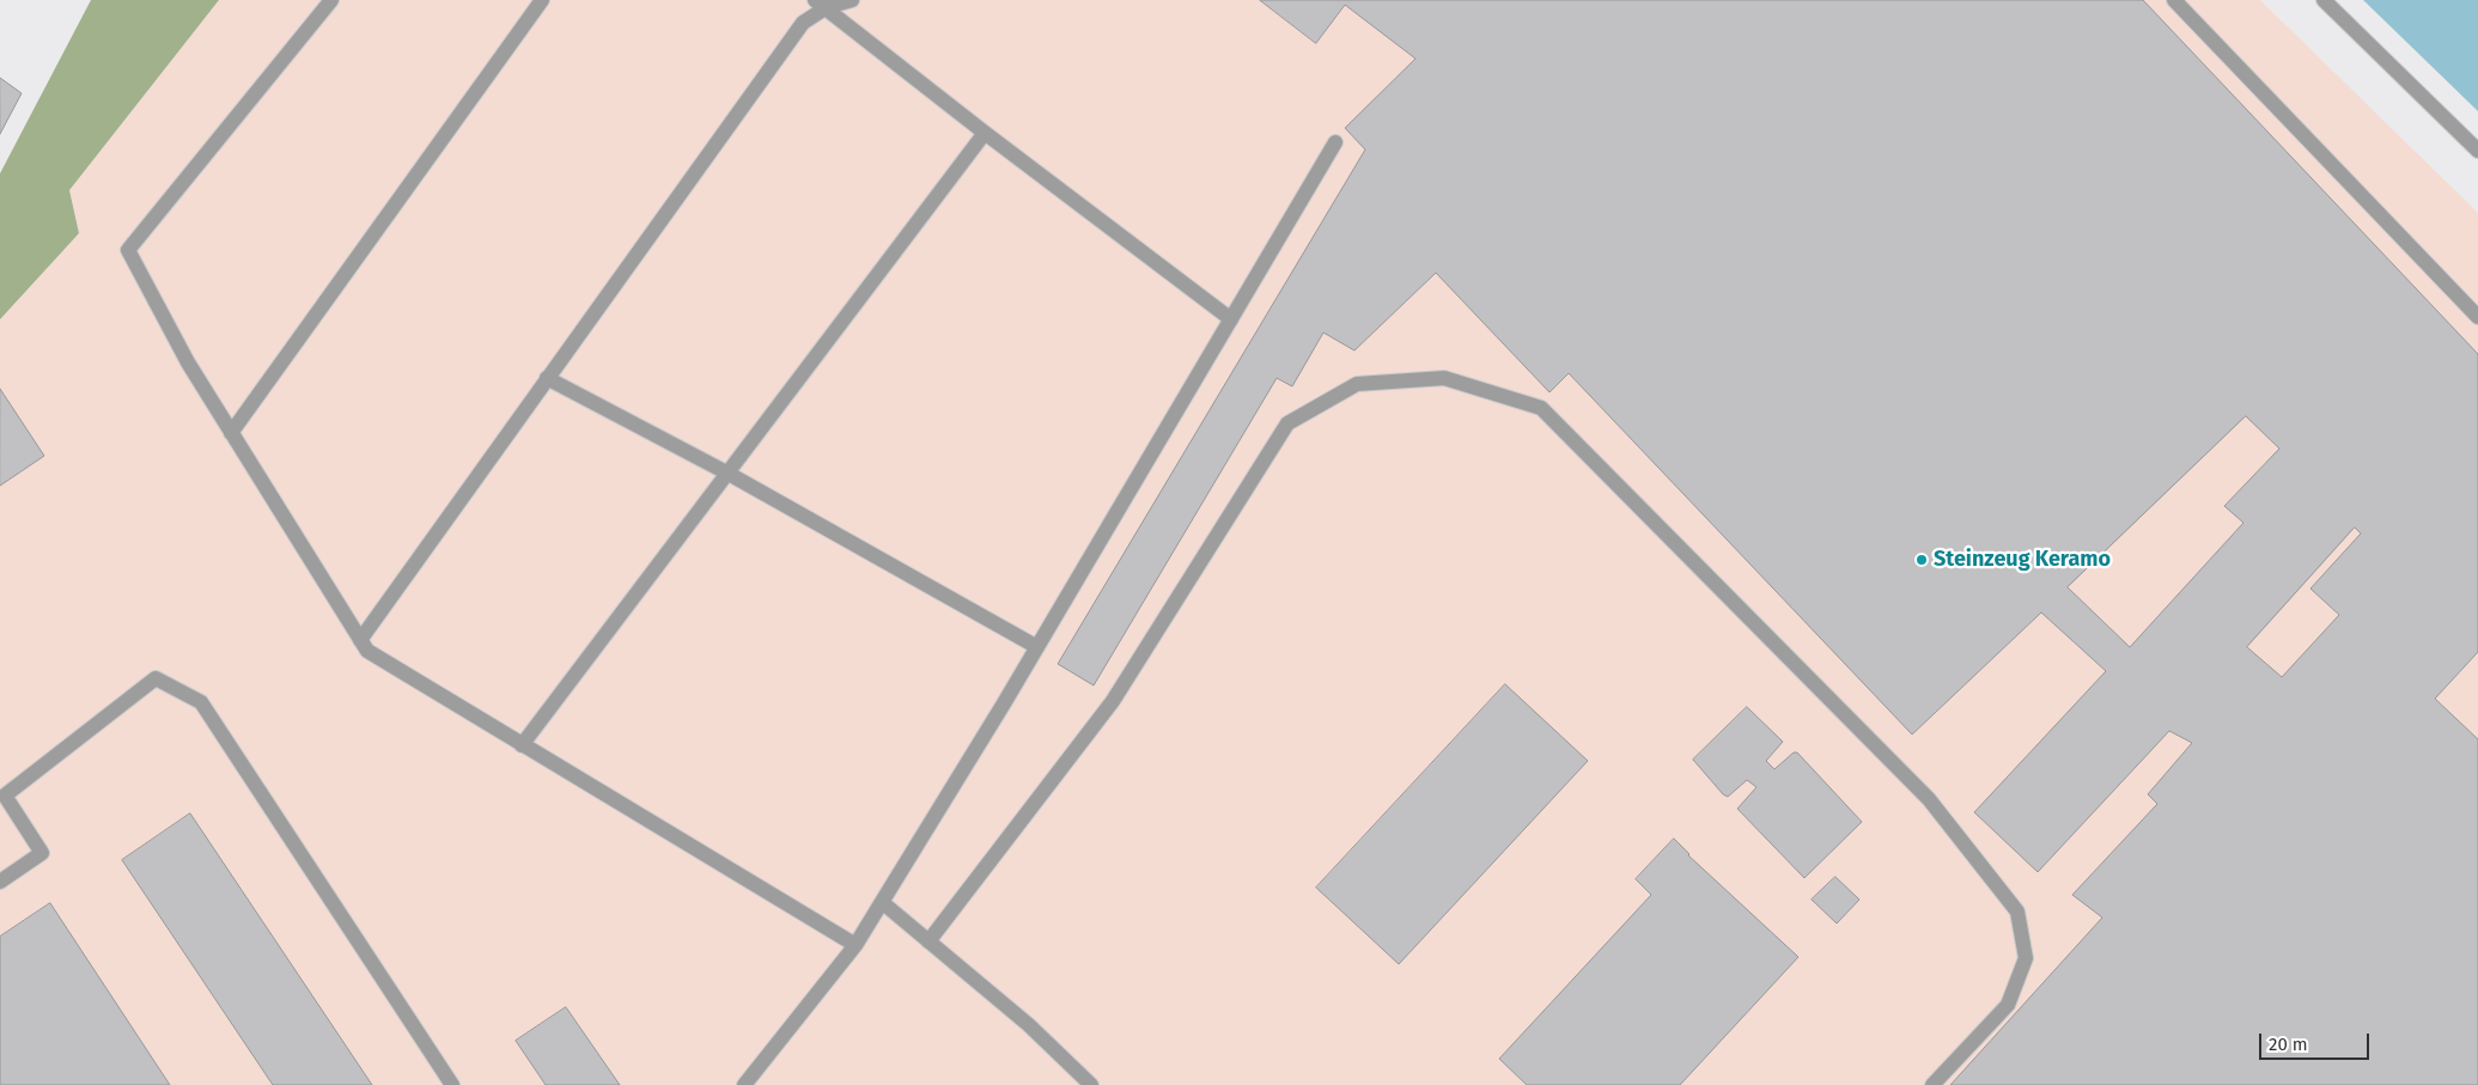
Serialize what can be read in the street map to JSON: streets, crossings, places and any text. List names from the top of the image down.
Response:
{
  "places": ["Steinzeug Keramo"],
  "scale_bar": "20 m"
}
